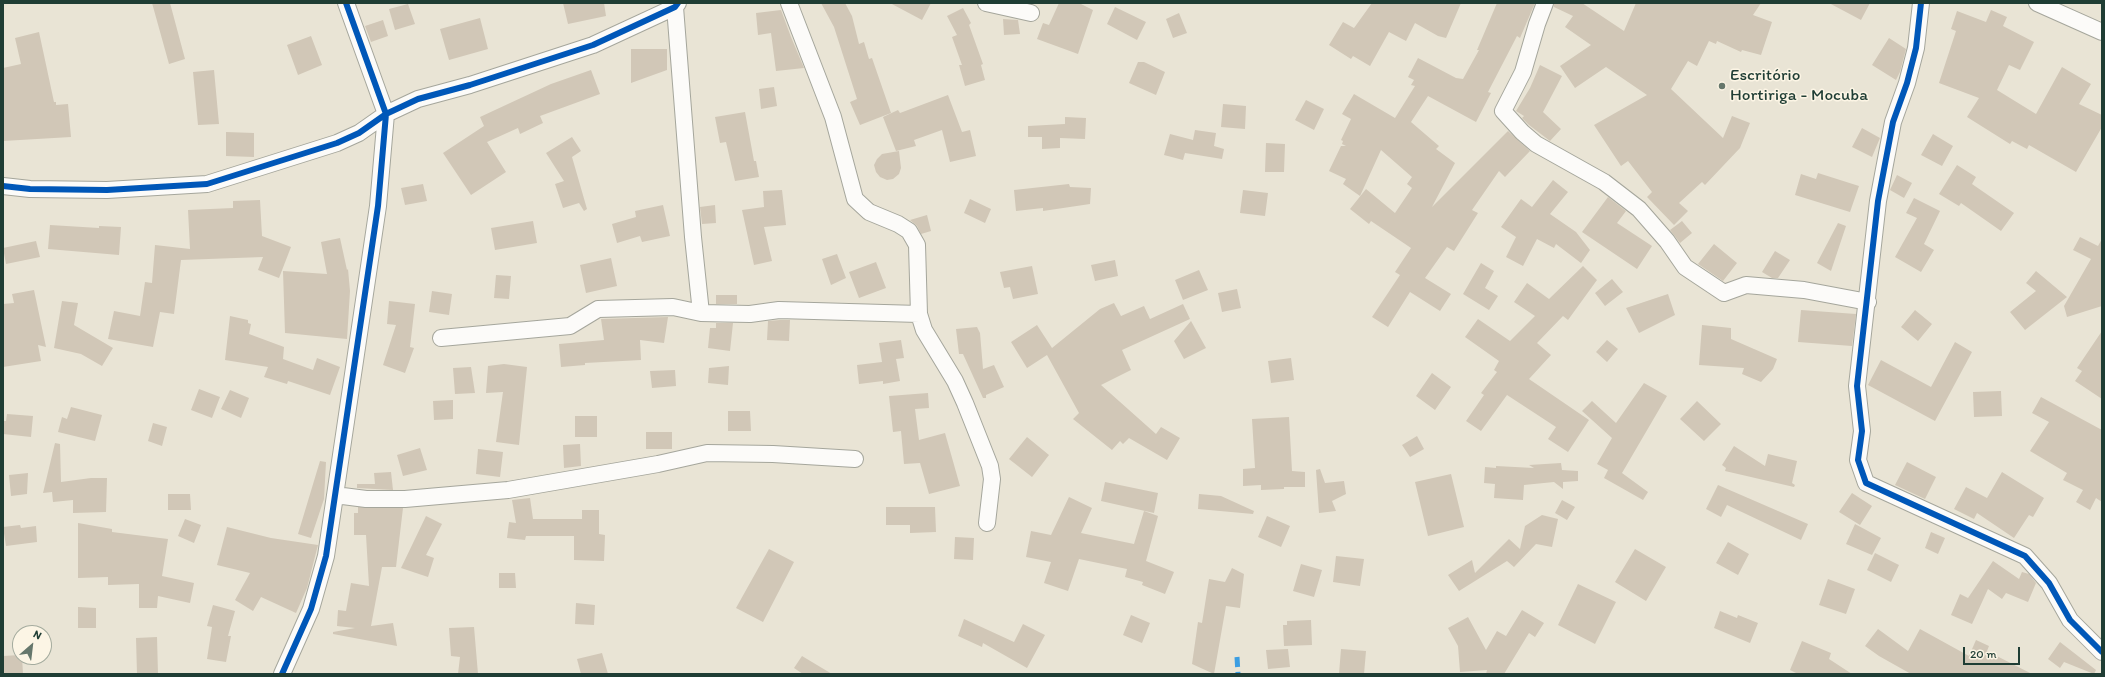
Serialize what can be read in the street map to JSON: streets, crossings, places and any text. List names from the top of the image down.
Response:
{
  "places": ["Escritório Hortiriga - Mocuba"],
  "scale_bar": "20 m",
  "north": "top right"
}
